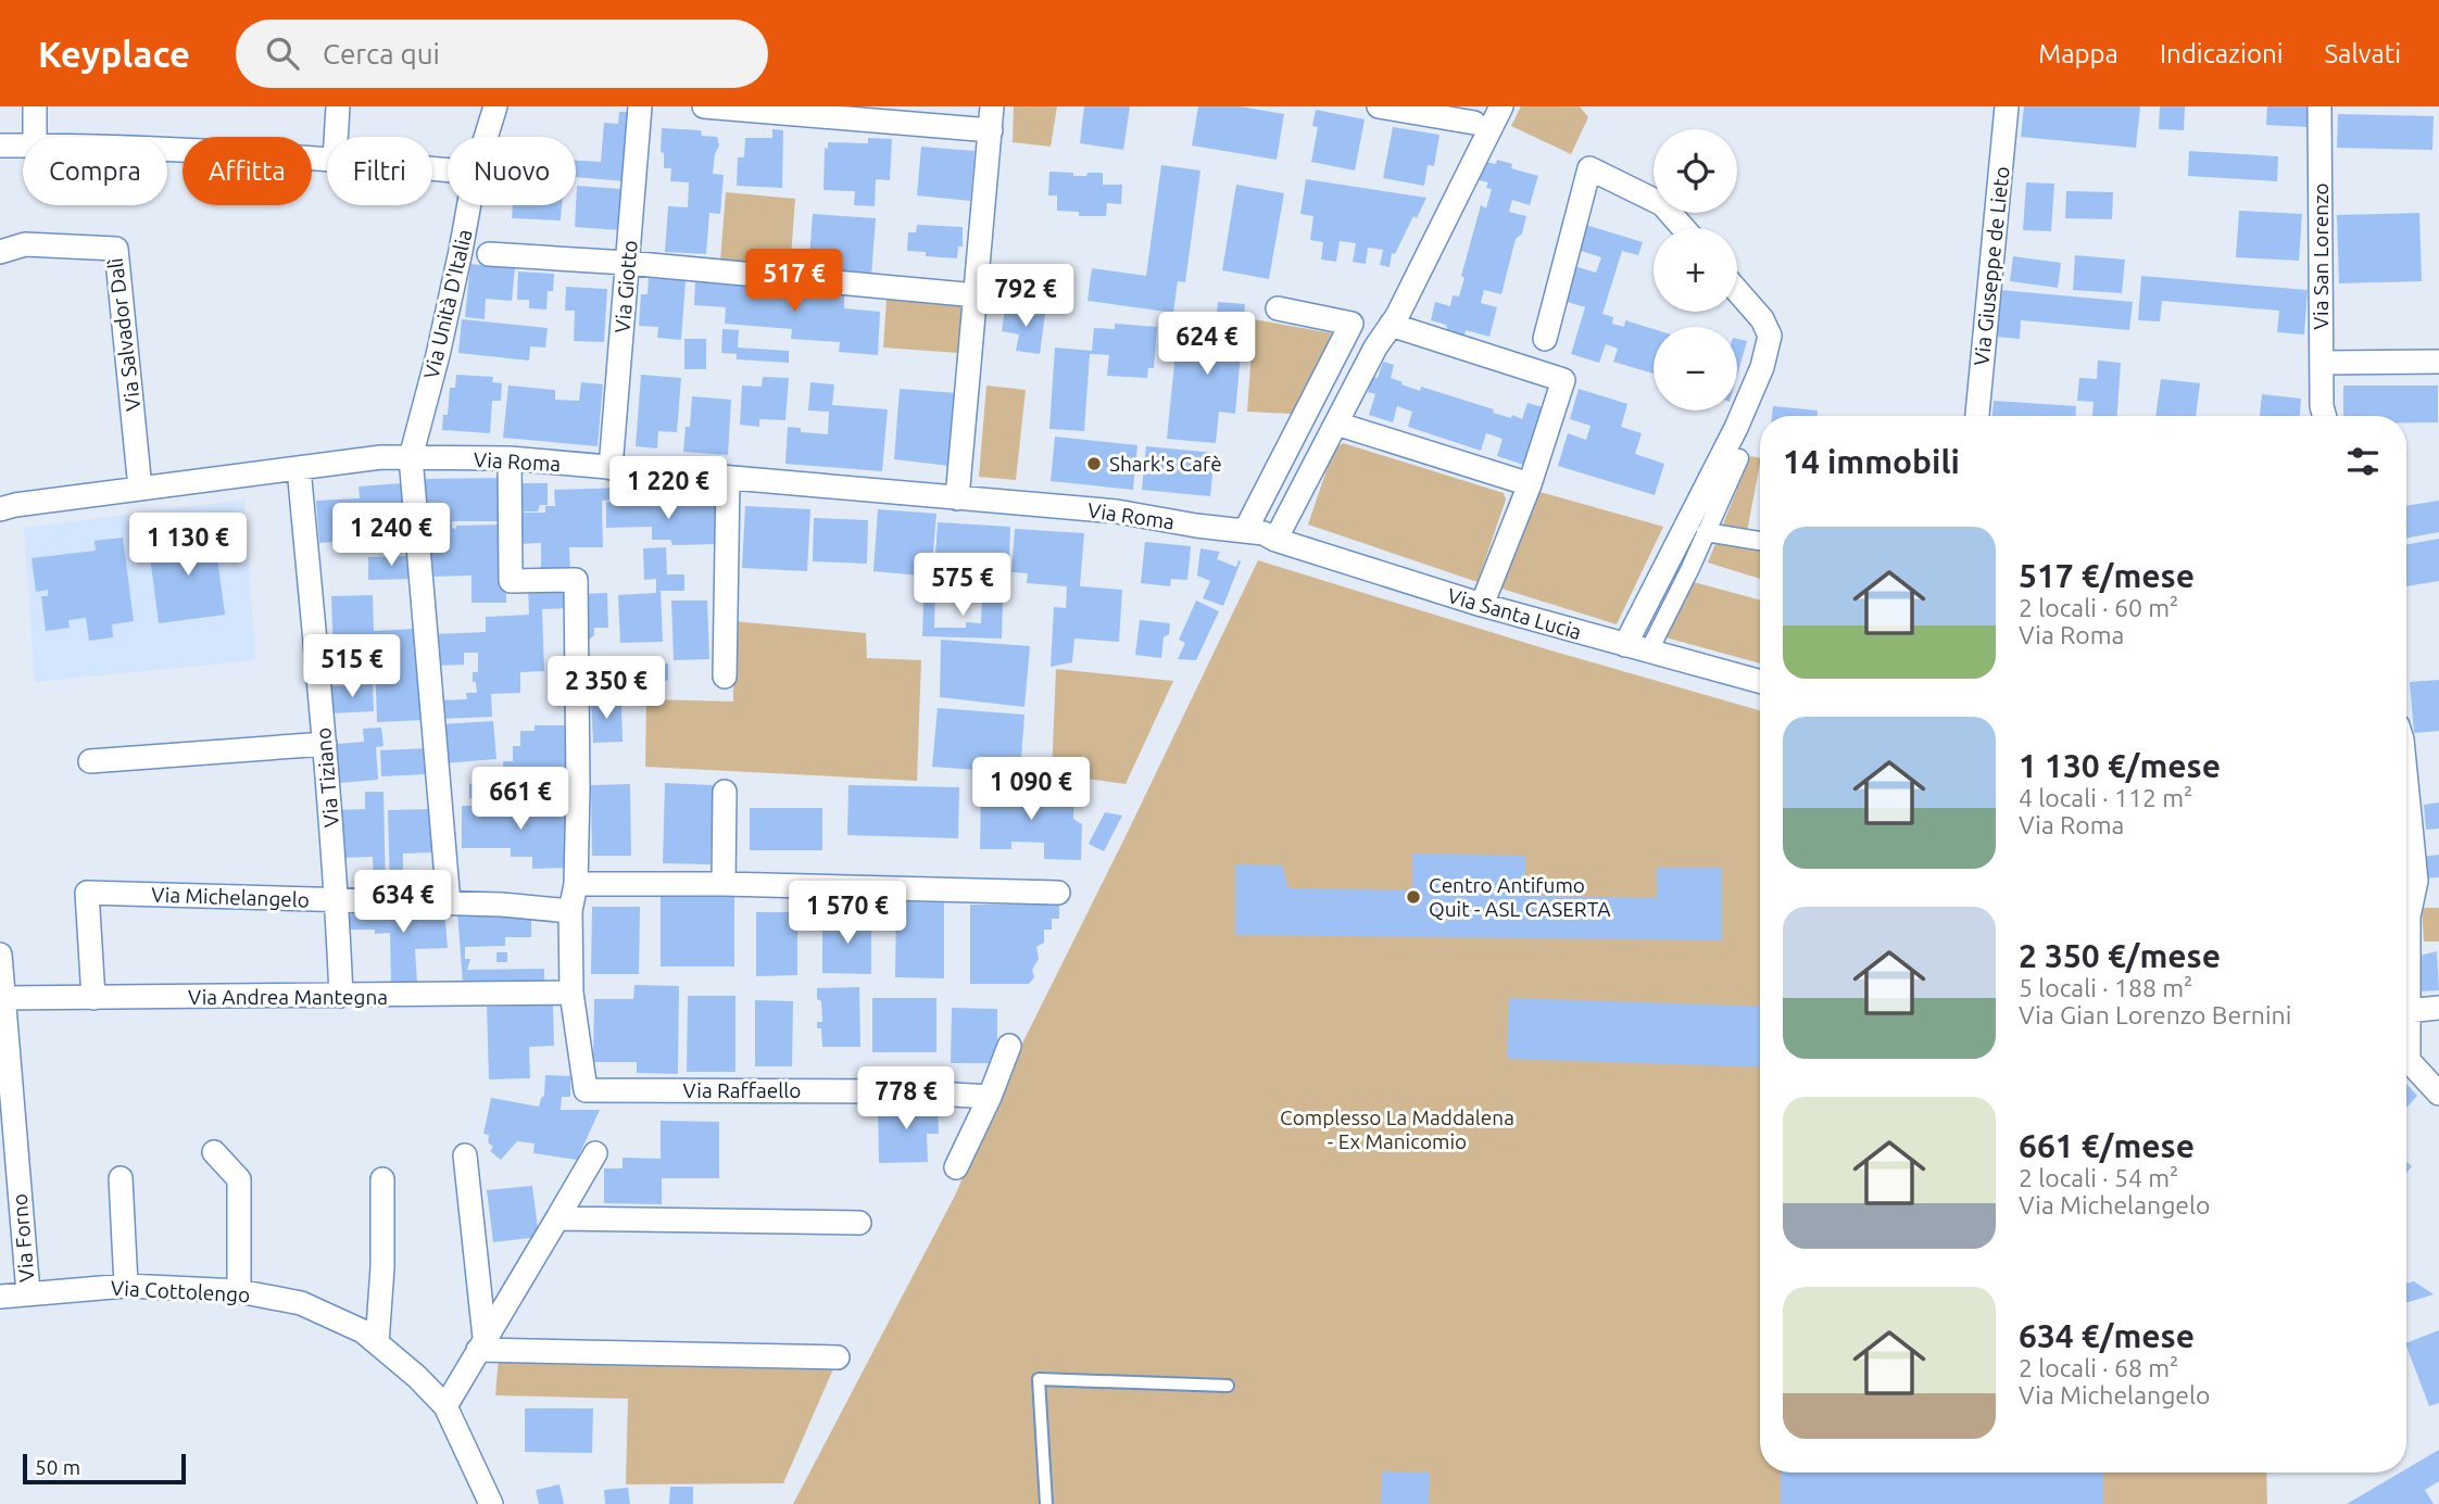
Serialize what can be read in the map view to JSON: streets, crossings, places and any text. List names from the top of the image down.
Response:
{
  "streets": {
    "street": [
      "Via San Lorenzo",
      "Via Giuseppe de Lieto",
      "Via Giotto",
      "Via Unità D'Italia",
      "Via Salvador Dalì",
      "Via Roma",
      "Via Santa Lucia",
      "Via Tiziano",
      "Via Michelangelo",
      "Via Andrea Mantegna",
      "Via Raffaello",
      "Via Forno",
      "Via Cottolengo"
    ]
  },
  "crossings": [
    ["Via Giotto", "Via Roma"],
    ["Via Unità D'Italia", "Via Roma"],
    ["Via Unità D'Italia", "Via Michelangelo"],
    ["Via Salvador Dalì", "Via Roma"],
    ["Via Roma", "Via Santa Lucia"],
    ["Via Roma", "Via Tiziano"],
    ["Via Tiziano", "Via Michelangelo"],
    ["Via Tiziano", "Via Andrea Mantegna"],
    ["Via Michelangelo", "Via Andrea Mantegna"],
    ["Via Andrea Mantegna", "Via Raffaello"],
    ["Via Andrea Mantegna", "Via Forno"],
    ["Via Forno", "Via Cottolengo"]
  ],
  "parks": ["Complesso La Maddalena - Ex Manicomio"],
  "places": ["Shark's Cafè", "Centro Antifumo Quit - ASL CASERTA"],
  "scale_bar": "50 m",
  "page": {
    "header": "Keyplace",
    "search": "Cerca qui",
    "nav": ["Mappa", "Indicazioni", "Salvati"],
    "map_buttons": ["+", "−"],
    "chip": [
      "Compra",
      "Affitta",
      "Filtri",
      "Nuovo"
    ],
    "price": [
      "517 €",
      "792 €",
      "624 €",
      "1 220 €",
      "1 240 €",
      "1 130 €",
      "575 €",
      "515 €",
      "2 350 €",
      "1 090 €",
      "661 €",
      "634 €",
      "1 570 €",
      "778 €"
    ],
    "heading": "14 immobili",
    "list": [
      {
        "name": "517 €/mese",
        "note": "2 locali · 60 m² · Via Roma"
      },
      {
        "name": "1 130 €/mese",
        "note": "4 locali · 112 m² · Via Roma"
      },
      {
        "name": "2 350 €/mese",
        "note": "5 locali · 188 m² · Via Gian Lorenzo Bernini"
      },
      {
        "name": "661 €/mese",
        "note": "2 locali · 54 m² · Via Michelangelo"
      },
      {
        "name": "634 €/mese",
        "note": "2 locali · 68 m² · Via Michelangelo"
      }
    ],
    "scale": "50 m"
  }
}
